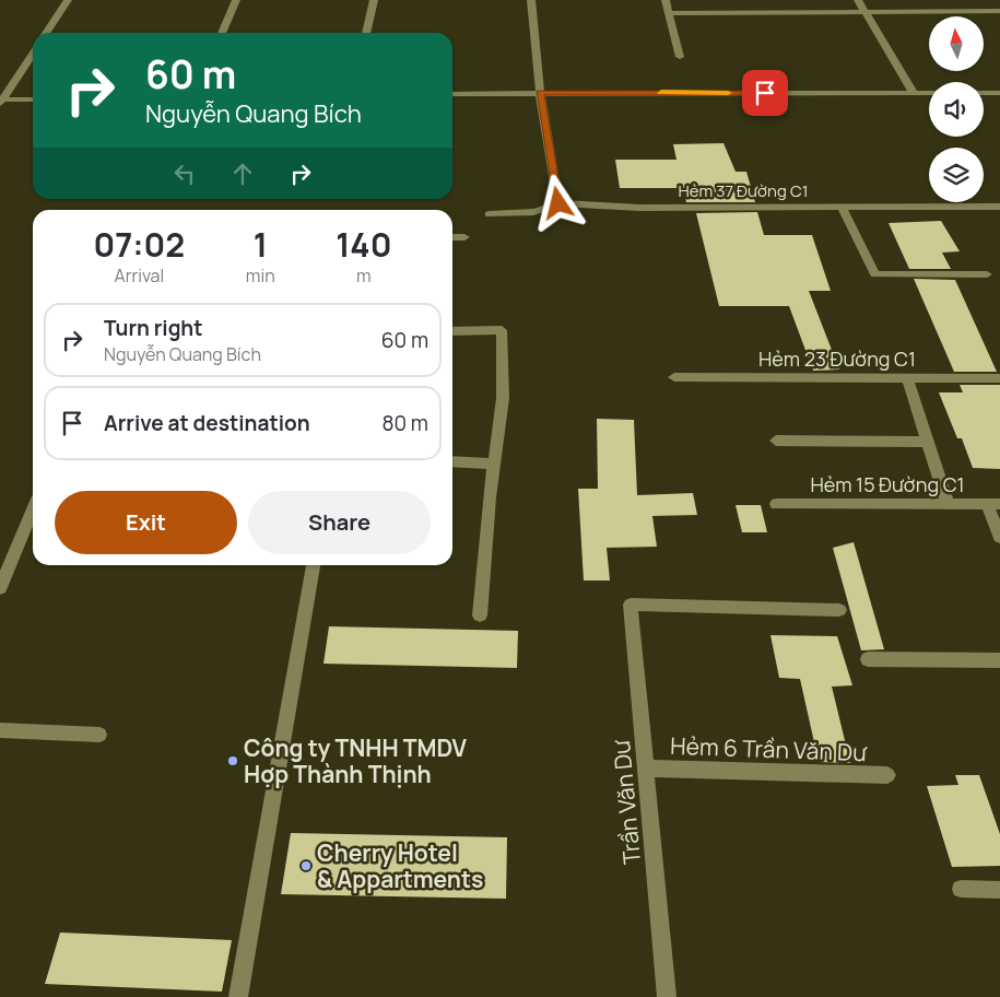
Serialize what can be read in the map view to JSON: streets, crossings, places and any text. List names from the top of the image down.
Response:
{
  "streets": {
    "street": [
      "Hẻm 37 Đường C1",
      "Hẻm 23 Đường C1",
      "Hẻm 15 Đường C1",
      "Hẻm 6 Trần Văn Dư",
      "Trần Văn Dư"
    ]
  },
  "crossings": [
    ["Hẻm 6 Trần Văn Dư", "Trần Văn Dư"]
  ],
  "places": ["Công ty TNHH TMDV Hợp Thành Thịnh", "Cherry Hotel & Appartments"],
  "north": "top",
  "page": {
    "turn": ["60 m", "Nguyễn Quang Bích"],
    "eta": [
      "07:02",
      "Arrival",
      "1",
      "min",
      "140",
      "m"
    ],
    "list": [
      {
        "name": "Turn right",
        "note": "Nguyễn Quang Bích",
        "value": "60 m"
      },
      {
        "name": "Arrive at destination",
        "value": "80 m"
      }
    ],
    "buttons": ["Exit", "Share"]
  }
}
